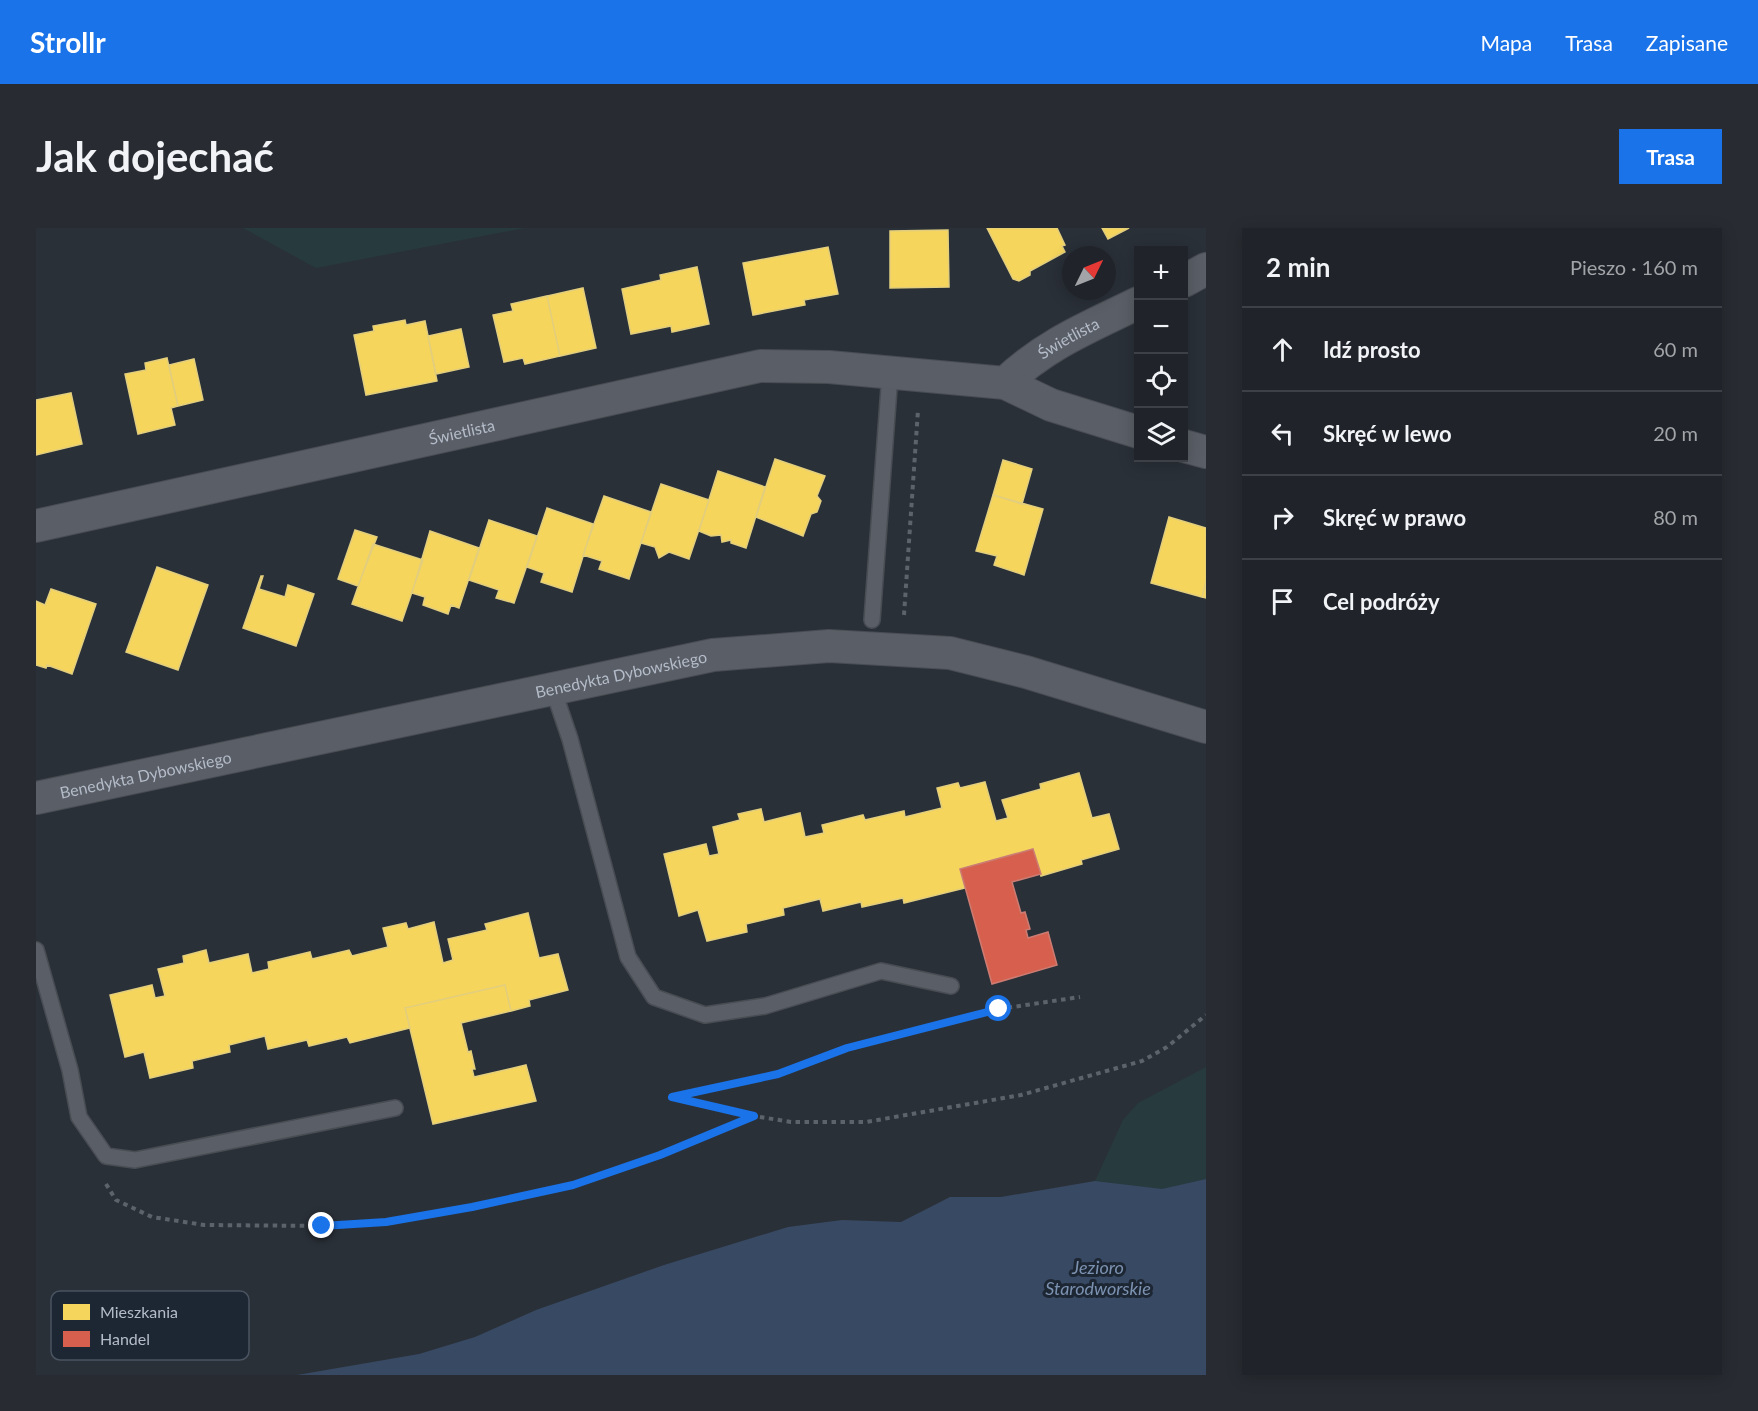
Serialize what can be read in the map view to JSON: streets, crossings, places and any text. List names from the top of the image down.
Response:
{
  "streets": {
    "street": ["Świetlista", "Benedykta Dybowskiego"]
  },
  "water": ["Jezioro Starodworskie"],
  "legend": ["Mieszkania", "Handel"],
  "north": "top right",
  "page": {
    "header": "Strollr",
    "nav": ["Mapa", "Trasa", "Zapisane"],
    "buttons": "Trasa",
    "title": "Jak dojechać",
    "heading": ["2 min", "Pieszo · 160 m"],
    "map_buttons": ["+", "−"],
    "list": [
      ["Idź prosto", "60 m"],
      ["Skręć w lewo", "20 m"],
      ["Skręć w prawo", "80 m"],
      "Cel podróży"
    ]
  }
}
